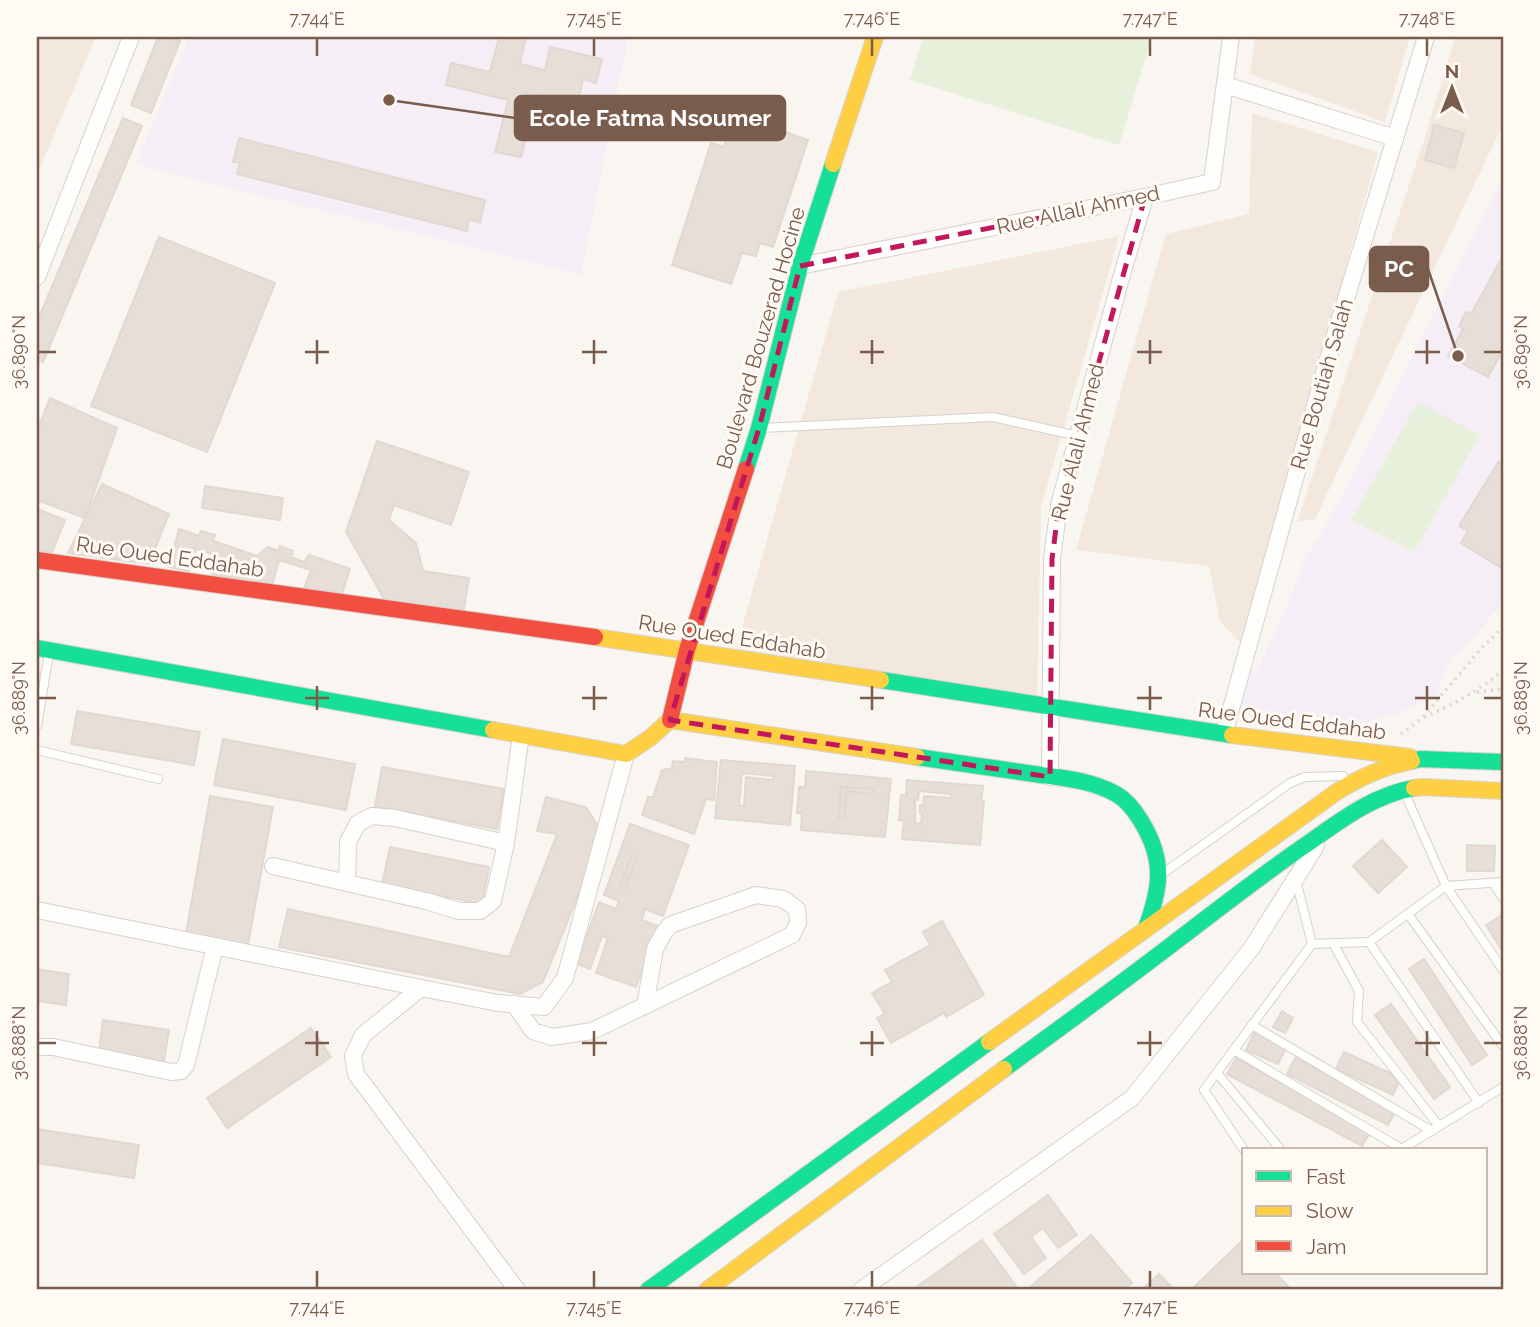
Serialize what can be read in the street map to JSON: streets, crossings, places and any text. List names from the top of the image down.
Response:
{
  "streets": {
    "main road": ["Boulevard Bouzerad Hocine", "Rue Oued Eddahab"],
    "street": ["Rue Allali Ahmed", "Rue Boutiah Salah", "Rue Alali Ahmed"]
  },
  "crossings": [
    ["Rue Allali Ahmed", "Boulevard Bouzerad Hocine"],
    ["Rue Allali Ahmed", "Rue Alali Ahmed"],
    ["Boulevard Bouzerad Hocine", "Rue Oued Eddahab"],
    ["Rue Boutiah Salah", "Rue Oued Eddahab"],
    ["Rue Alali Ahmed", "Rue Oued Eddahab"]
  ],
  "places": ["Ecole Fatma Nsoumer", "PC"],
  "legend": ["Fast", "Slow", "Jam"],
  "north": "top",
  "coordinates": [
    "7.744°E",
    "7.745°E",
    "7.746°E",
    "7.747°E",
    "7.748°E",
    "36.890°N",
    "36.889°N",
    "36.888°N"
  ]
}
